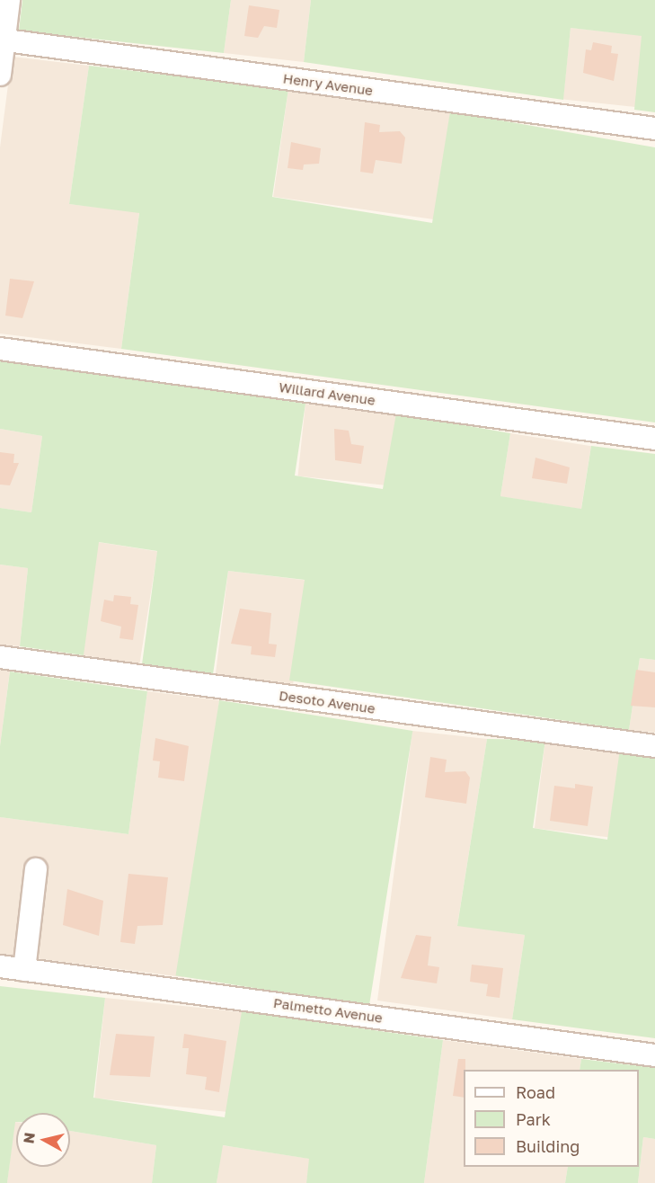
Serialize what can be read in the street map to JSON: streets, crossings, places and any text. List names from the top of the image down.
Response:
{
  "streets": {
    "street": [
      "Henry Avenue",
      "Willard Avenue",
      "Desoto Avenue",
      "Palmetto Avenue"
    ]
  },
  "legend": ["Road", "Park", "Building"],
  "north": "left"
}
